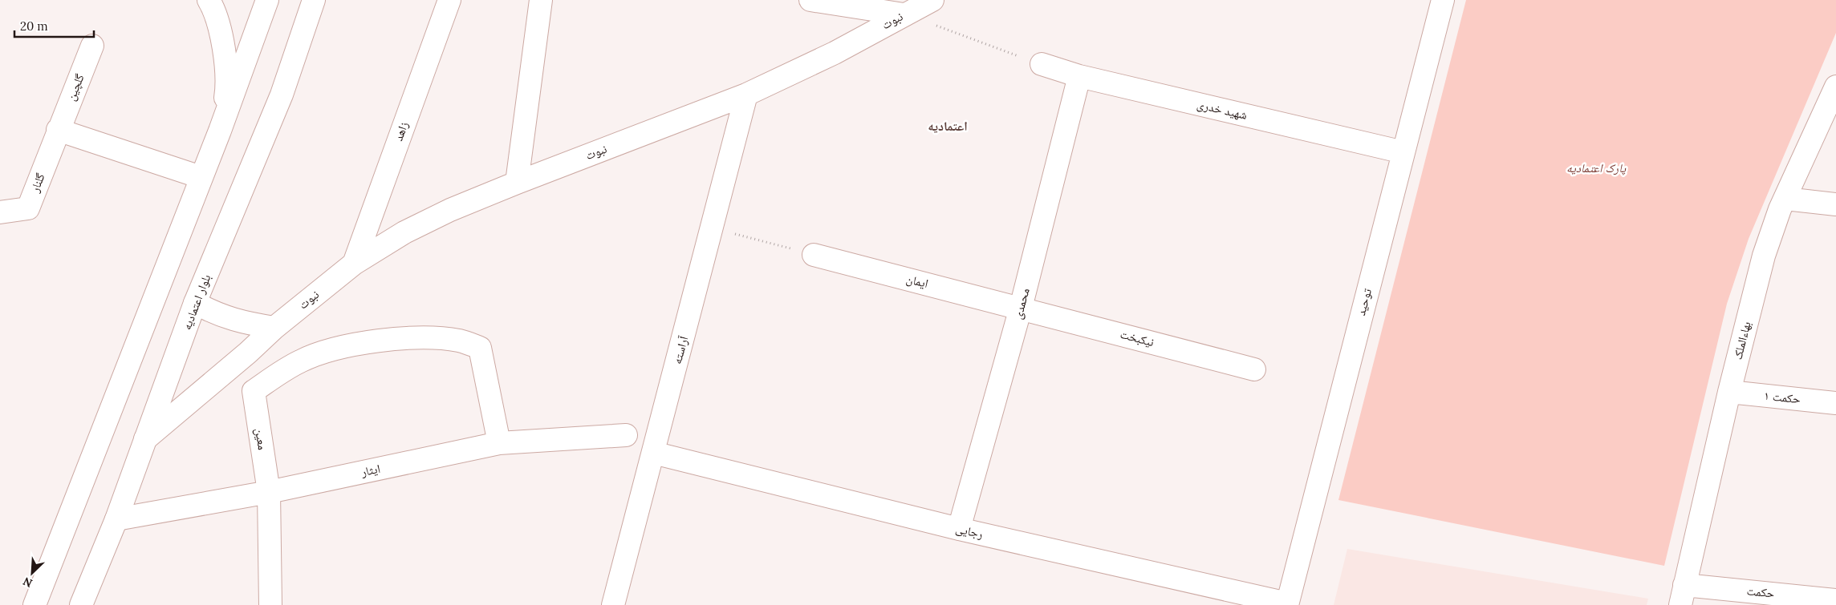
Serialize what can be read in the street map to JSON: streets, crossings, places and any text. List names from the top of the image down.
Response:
{
  "streets": {
    "street": [
      "نبوت",
      "گلچین",
      "شهید خدری",
      "زاهد",
      "گلنار",
      "ایمان",
      "بلوار اعتمادیه",
      "توحید",
      "محمدی",
      "نیکبخت",
      "بهاءالملک",
      "آراسته",
      "حکمت ۱",
      "معین",
      "ایثار",
      "رجایی",
      "حکمت"
    ]
  },
  "crossings": [
    ["نبوت", "زاهد"],
    ["نبوت", "بلوار اعتمادیه"],
    ["نبوت", "آراسته"],
    ["نبوت", "معین"],
    ["گلچین", "گلنار"],
    ["شهید خدری", "توحید"],
    ["شهید خدری", "محمدی"],
    ["ایمان", "محمدی"],
    ["ایمان", "نیکبخت"],
    ["بلوار اعتمادیه", "ایثار"],
    ["توحید", "رجایی"],
    ["محمدی", "نیکبخت"],
    ["محمدی", "رجایی"],
    ["بهاءالملک", "حکمت ۱"],
    ["بهاءالملک", "حکمت"],
    ["آراسته", "رجایی"],
    ["معین", "ایثار"]
  ],
  "districts": ["اعتمادیه"],
  "parks": ["پارک اعتمادیه"],
  "scale_bar": "20 m",
  "north": "bottom left"
}
